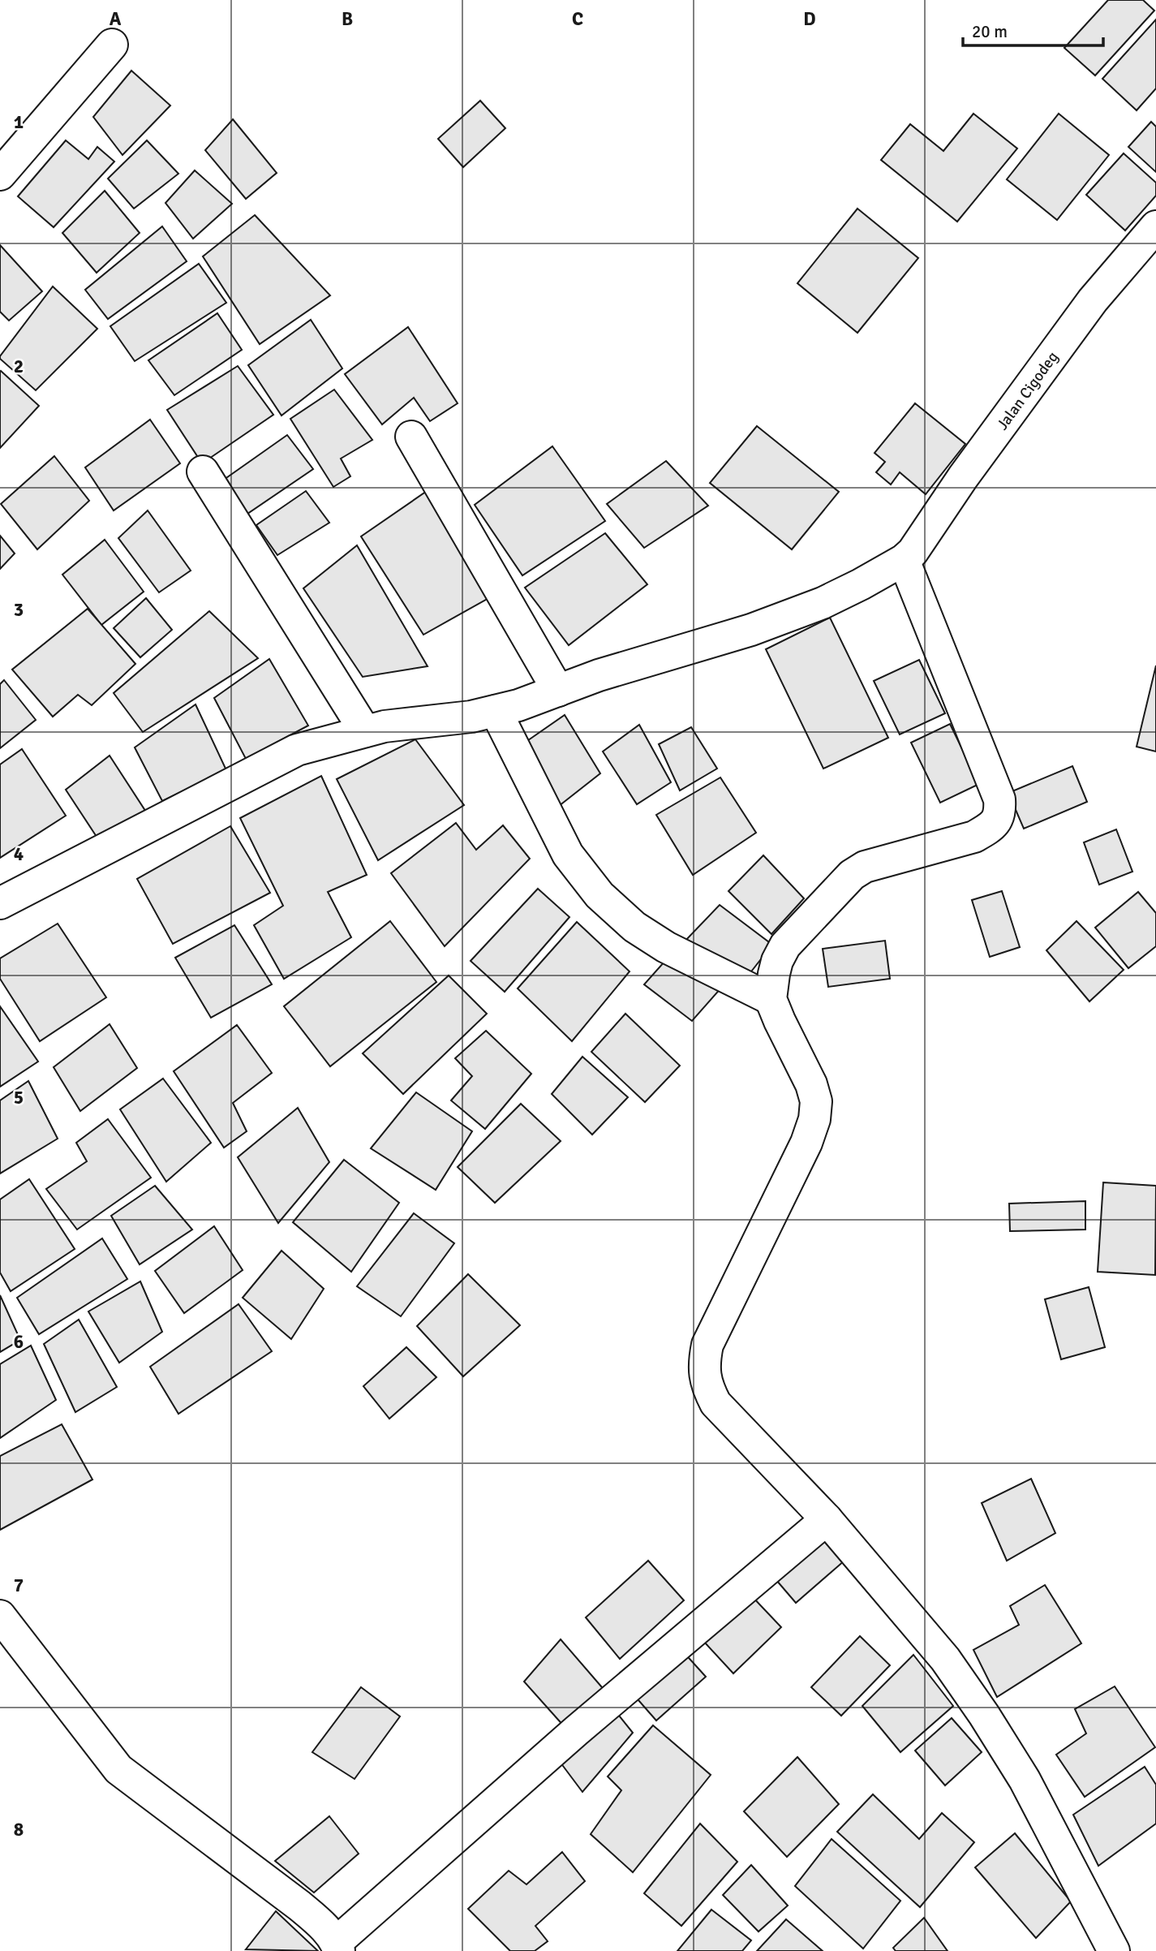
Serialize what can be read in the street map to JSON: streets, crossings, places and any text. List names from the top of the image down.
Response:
{
  "streets": {
    "street": ["Jalan Cigodeg"]
  },
  "scale_bar": "20 m",
  "grid": {
    "columns": [
      "A",
      "B",
      "C",
      "D"
    ],
    "rows": [
      "1",
      "2",
      "3",
      "4",
      "5",
      "6",
      "7",
      "8"
    ]
  }
}
